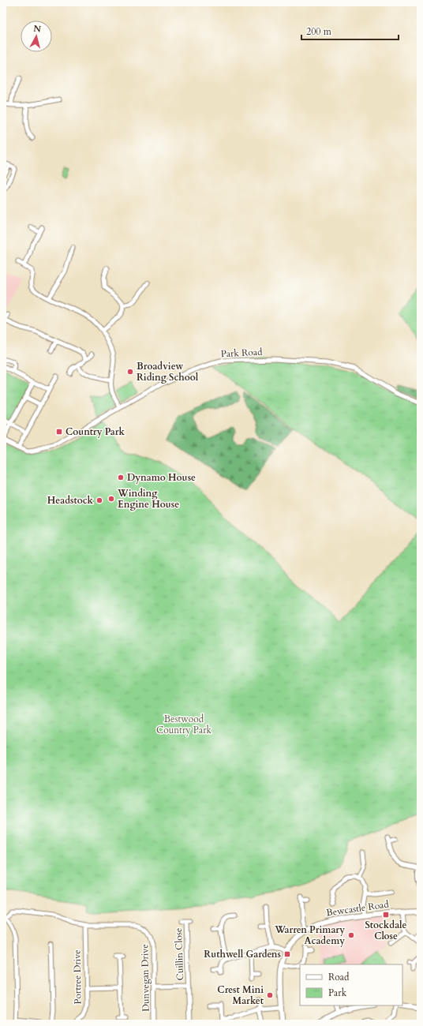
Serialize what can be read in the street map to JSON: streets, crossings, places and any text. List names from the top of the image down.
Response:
{
  "streets": {
    "street": [
      "Park Road",
      "Bewcastle Road",
      "Cuillin Close",
      "Portree Drive",
      "Dunvegan Drive"
    ]
  },
  "crossings": [
    ["Portree Drive", "Dunvegan Drive"]
  ],
  "parks": ["Bestwood Country Park"],
  "places": {
    "other": [
      "Broadview Riding School",
      "Dynamo House",
      "Winding Engine House",
      "Headstock",
      "Warren Primary Academy",
      "Crest Mini Market"
    ],
    "transit": ["Country Park", "Stockdale Close", "Ruthwell Gardens"]
  },
  "legend": ["Road", "Park"],
  "scale_bar": "200 m",
  "north": "top"
}
